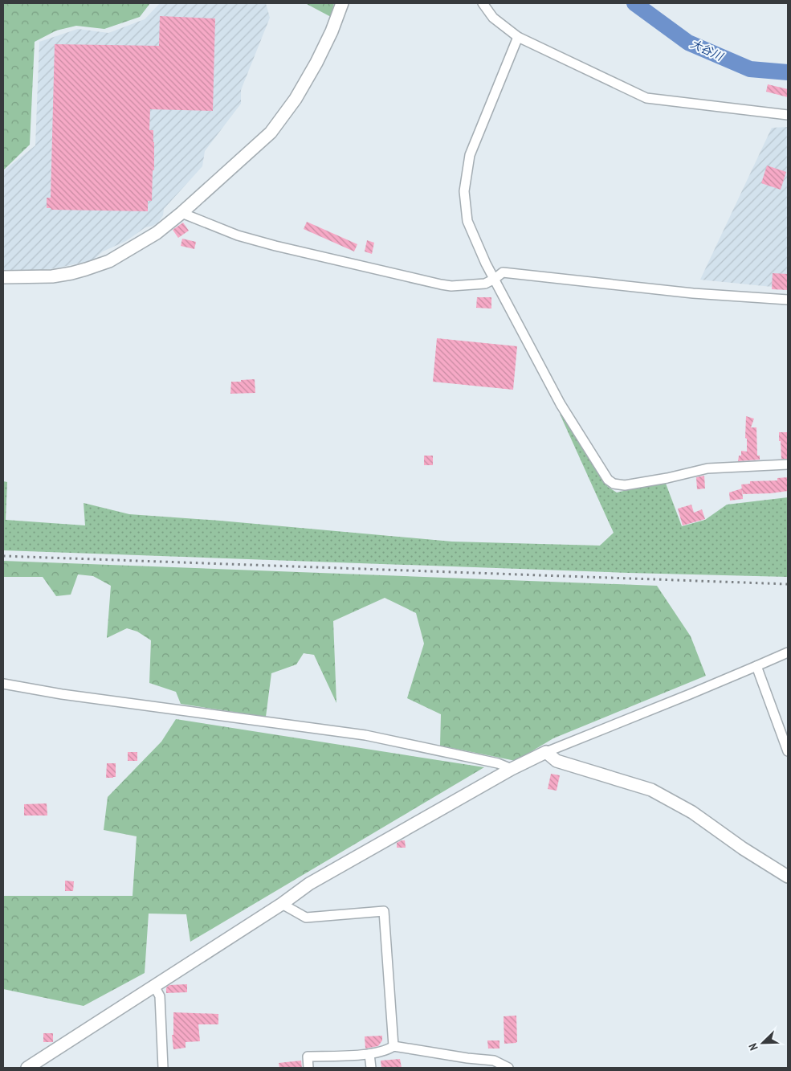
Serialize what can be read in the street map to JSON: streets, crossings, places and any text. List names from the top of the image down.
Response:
{
  "water": ["大谷川"],
  "north": "bottom left"
}
